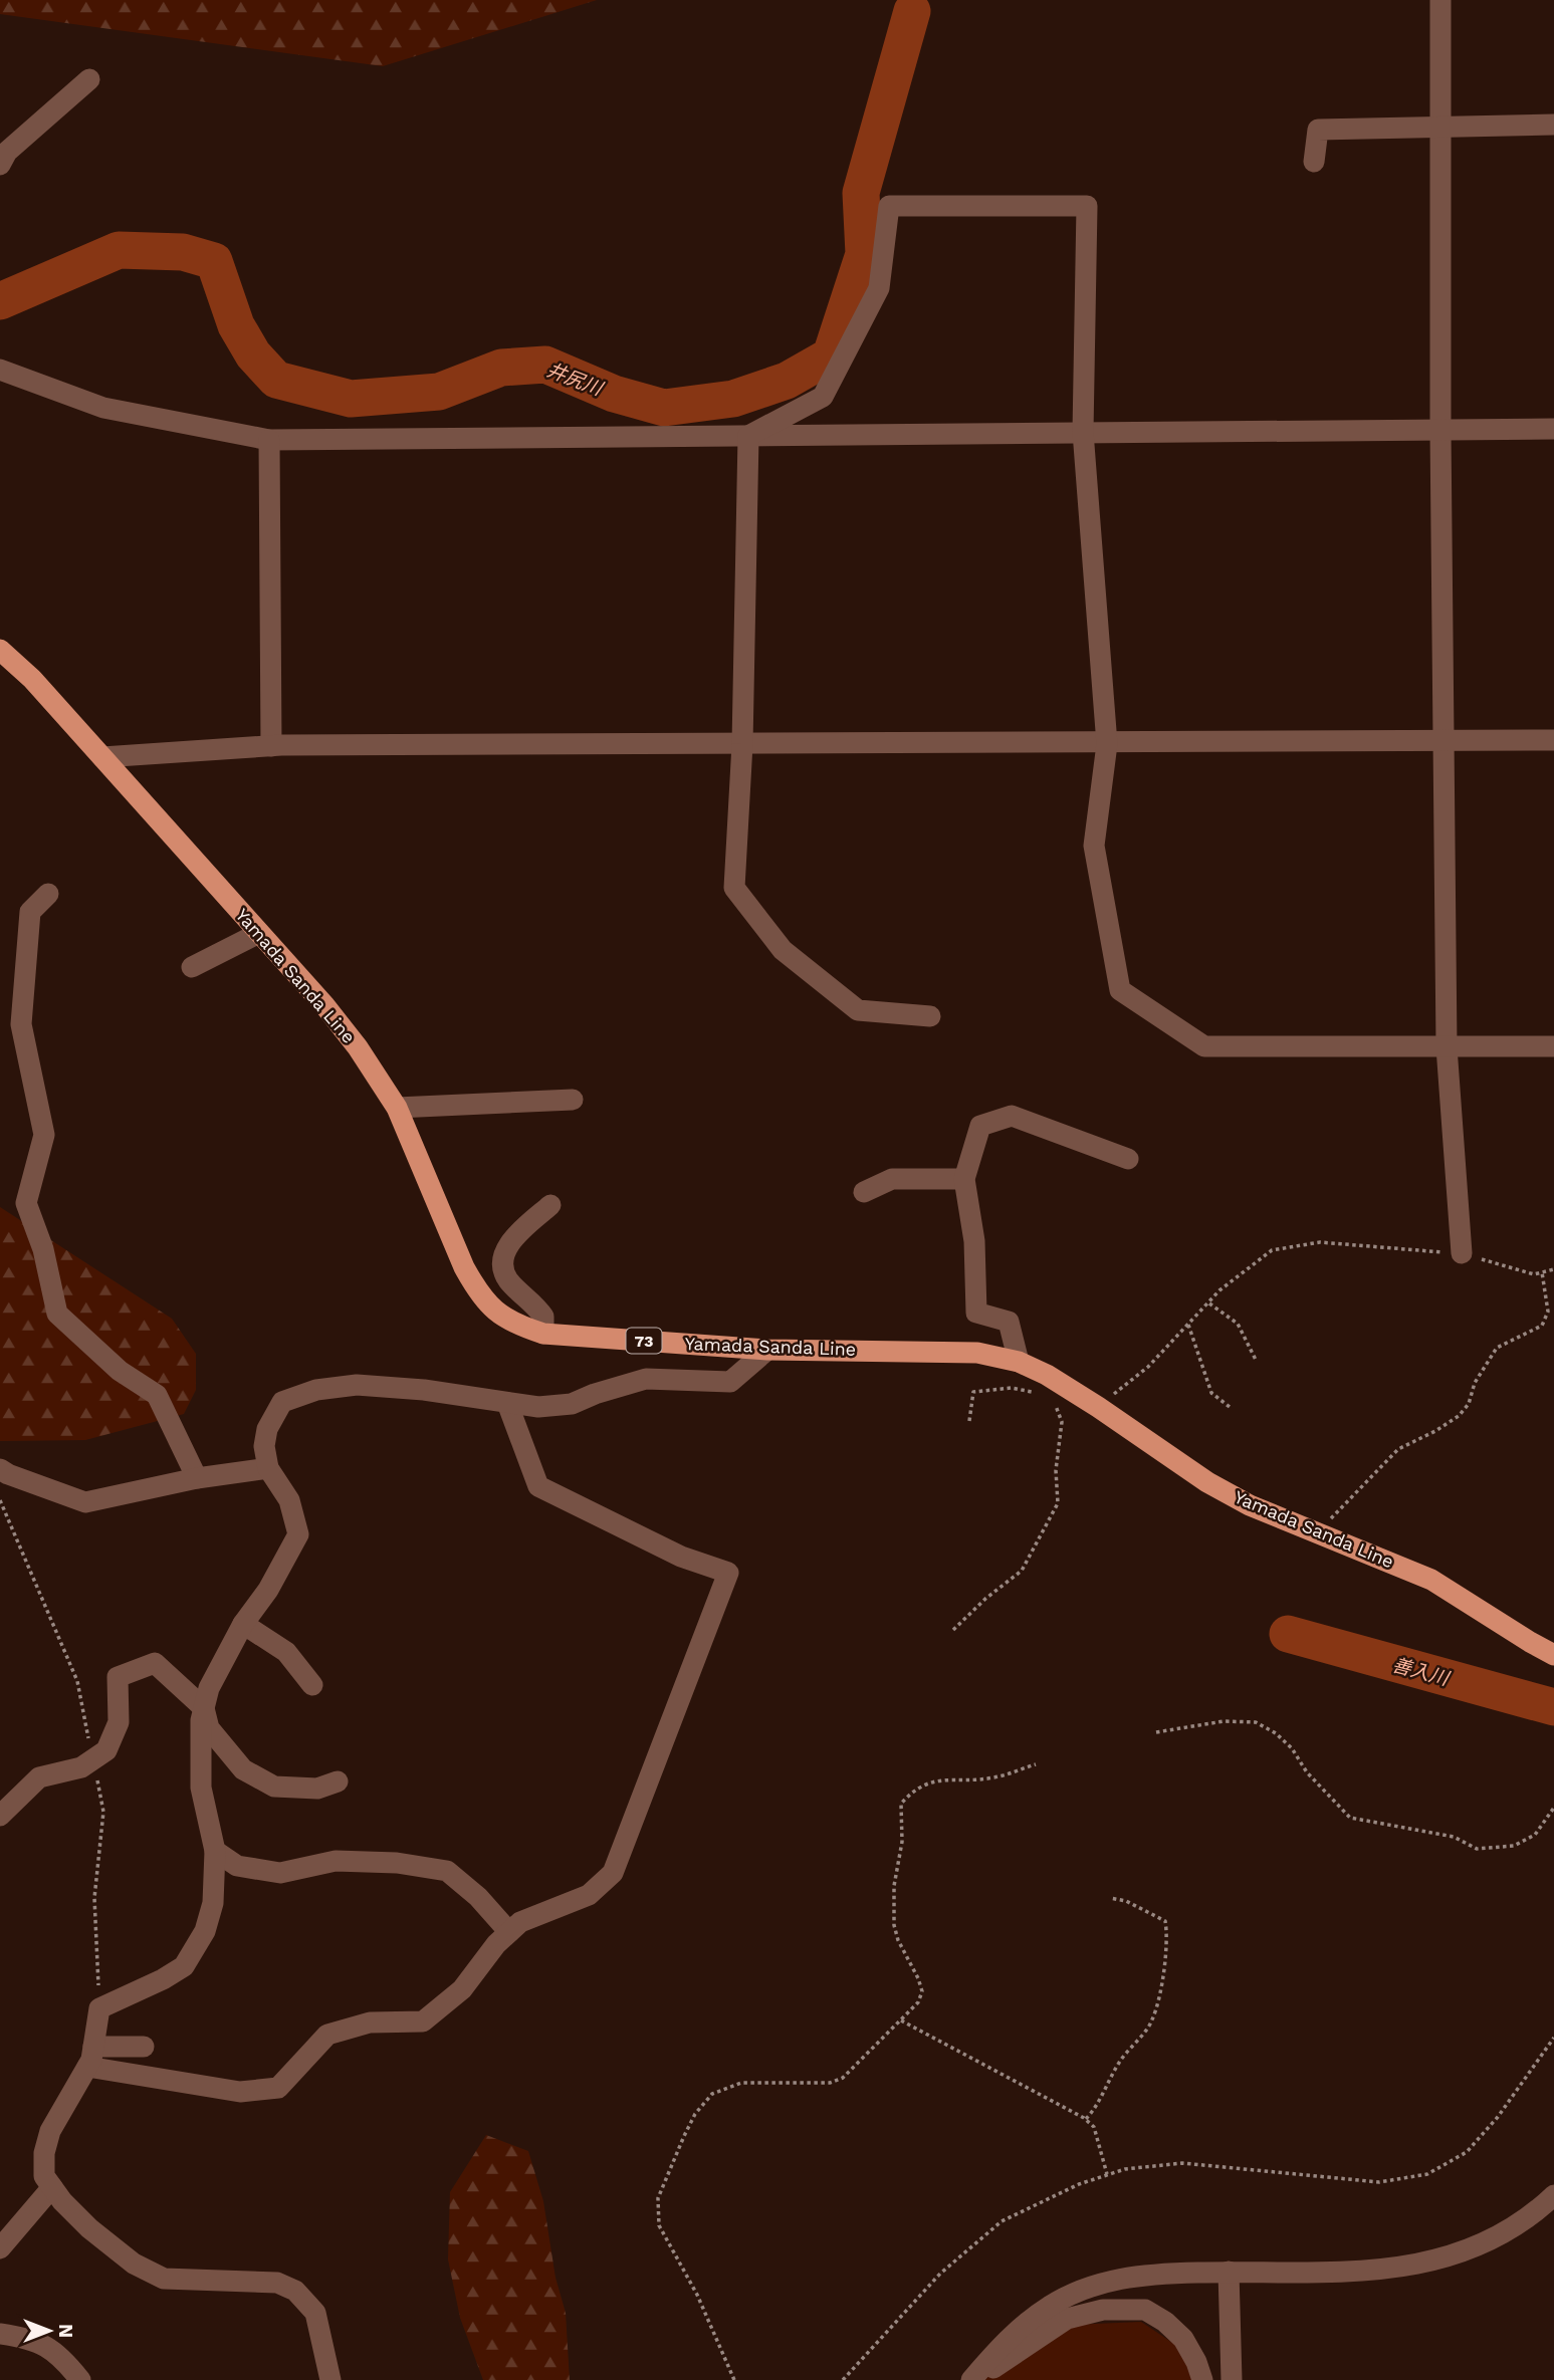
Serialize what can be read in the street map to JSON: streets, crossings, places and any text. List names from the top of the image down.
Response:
{
  "streets": {
    "main road": ["Yamada Sanda Line", "73"]
  },
  "water": ["井尻川", "善入川"],
  "north": "right"
}
